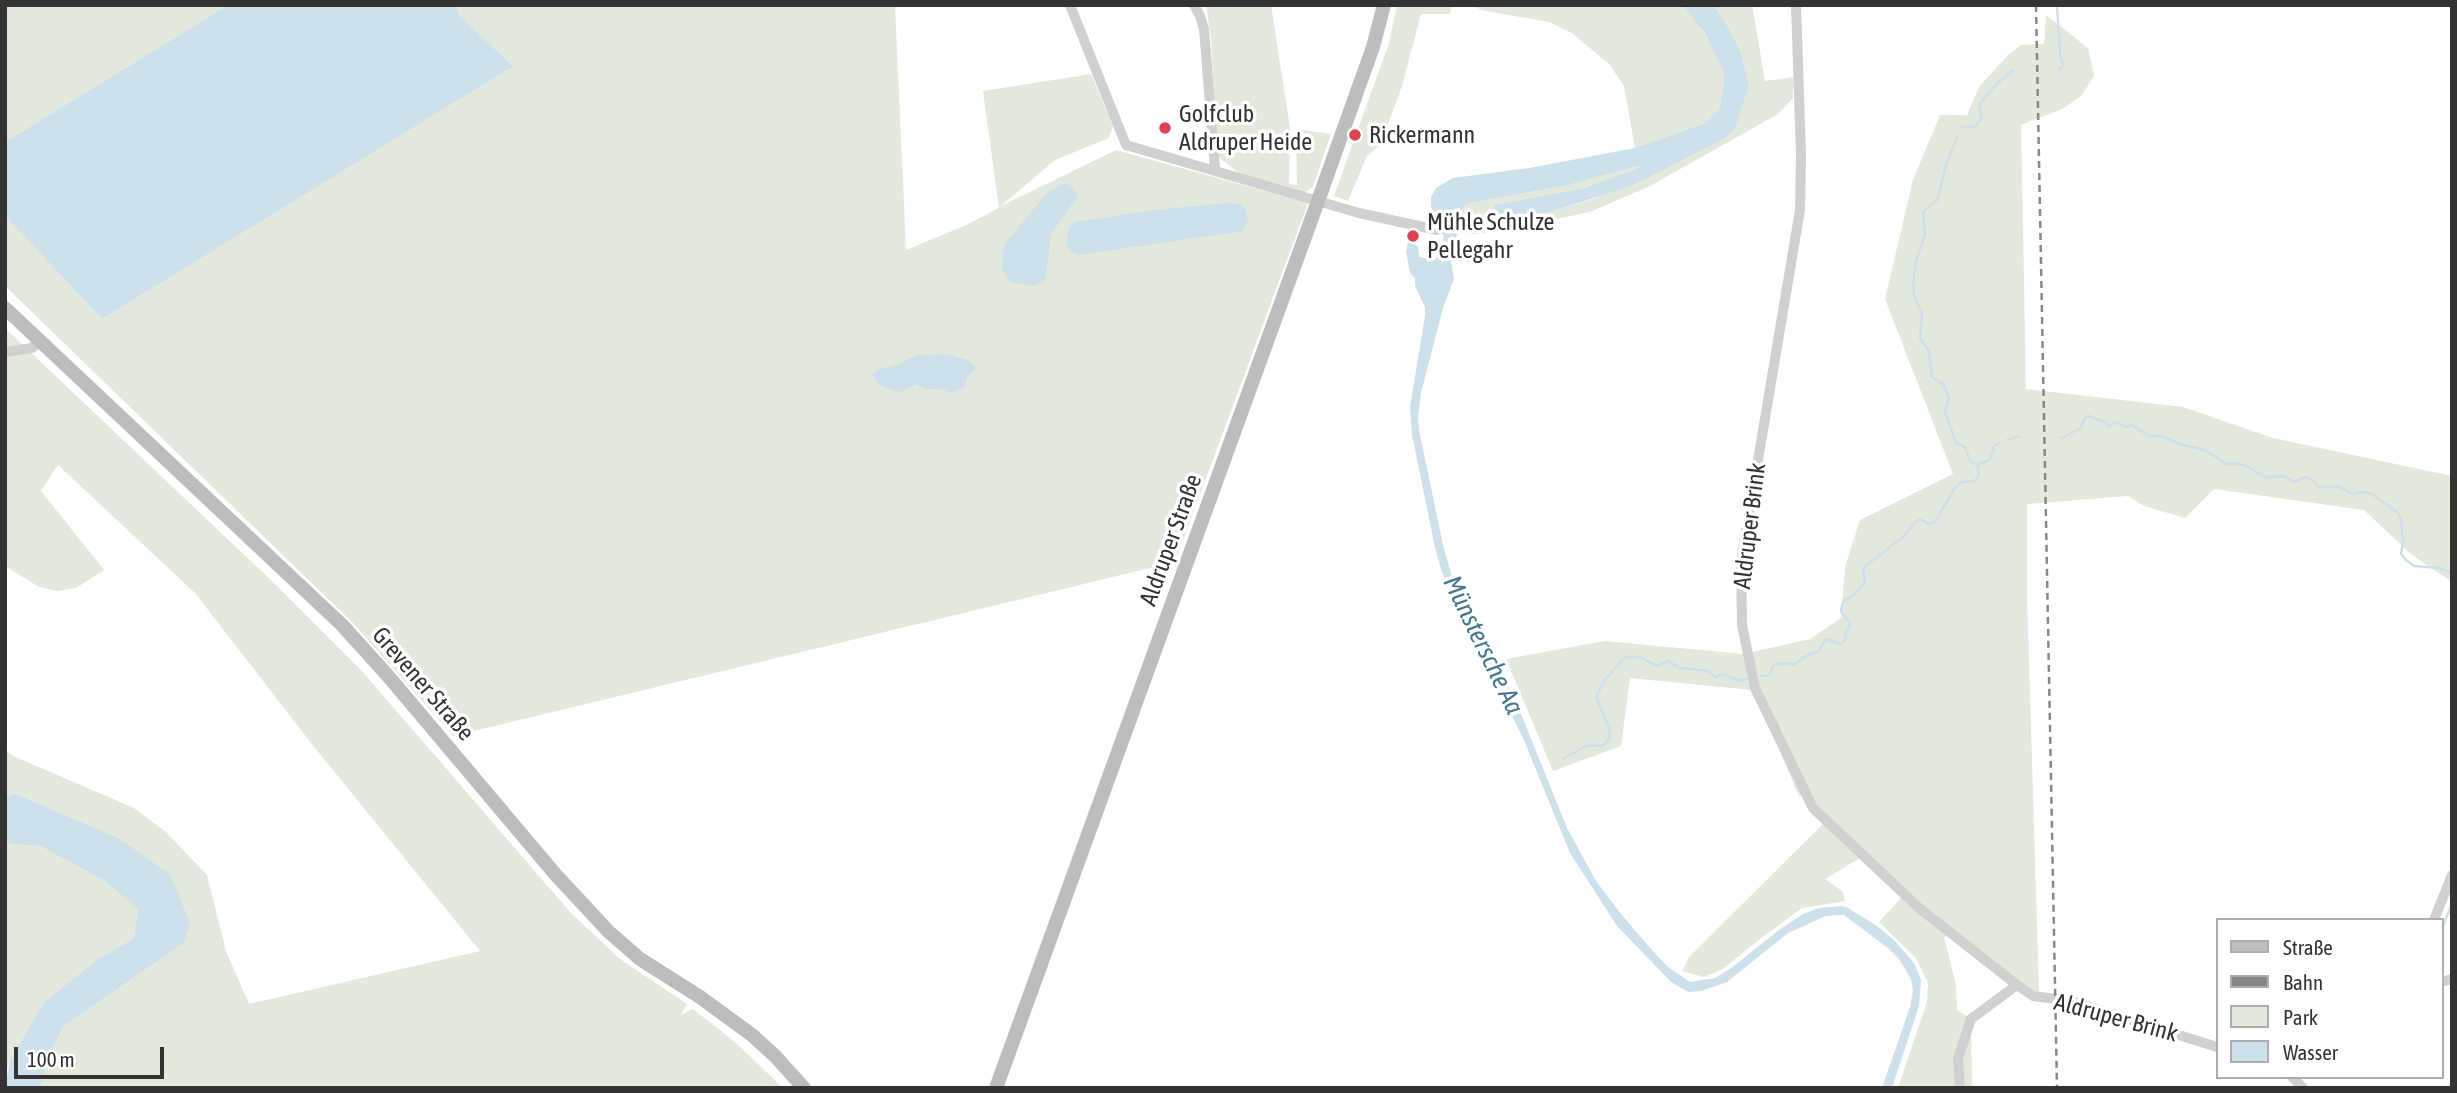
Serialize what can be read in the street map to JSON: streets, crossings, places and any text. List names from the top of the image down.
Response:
{
  "streets": {
    "main road": ["Aldruper Straße", "Grevener Straße"],
    "street": ["Aldruper Brink"]
  },
  "water": ["Münstersche Aa"],
  "places": ["Golfclub Aldruper Heide", "Rickermann", "Mühle Schulze Pellegahr"],
  "legend": [
    "Straße",
    "Bahn",
    "Park",
    "Wasser"
  ],
  "scale_bar": "100 m"
}
